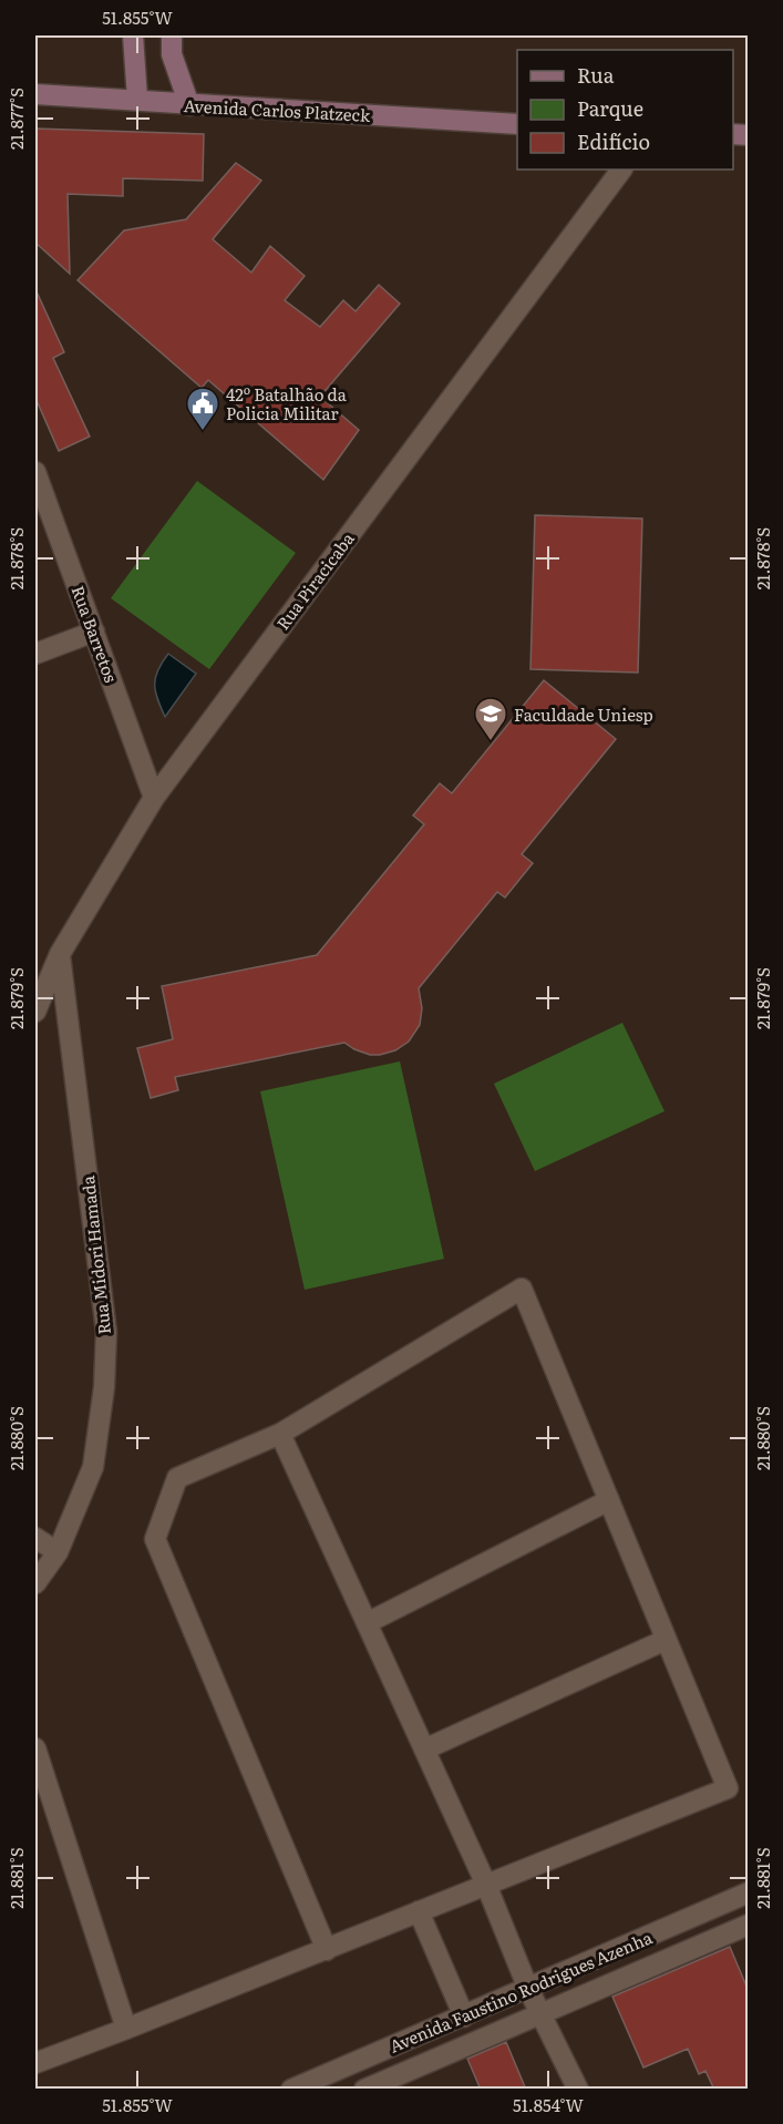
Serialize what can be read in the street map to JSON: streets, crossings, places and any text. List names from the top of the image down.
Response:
{
  "streets": {
    "street": [
      "Avenida Carlos Platzeck",
      "Rua Piracicaba",
      "Rua Barretos",
      "Rua Midori Hamada",
      "Avenida Faustino Rodrigues Azenha"
    ]
  },
  "crossings": [
    ["Rua Piracicaba", "Rua Barretos"],
    ["Rua Piracicaba", "Rua Midori Hamada"]
  ],
  "places": {
    "public building": ["42º Batalhão da Policia Militar"],
    "school or university": ["Faculdade Uniesp"]
  },
  "legend": ["Rua", "Parque", "Edifício"],
  "coordinates": [
    "51.855°W",
    "21.877°S",
    "21.878°S",
    "21.879°S",
    "21.880°S",
    "21.881°S",
    "51.854°W"
  ]
}
